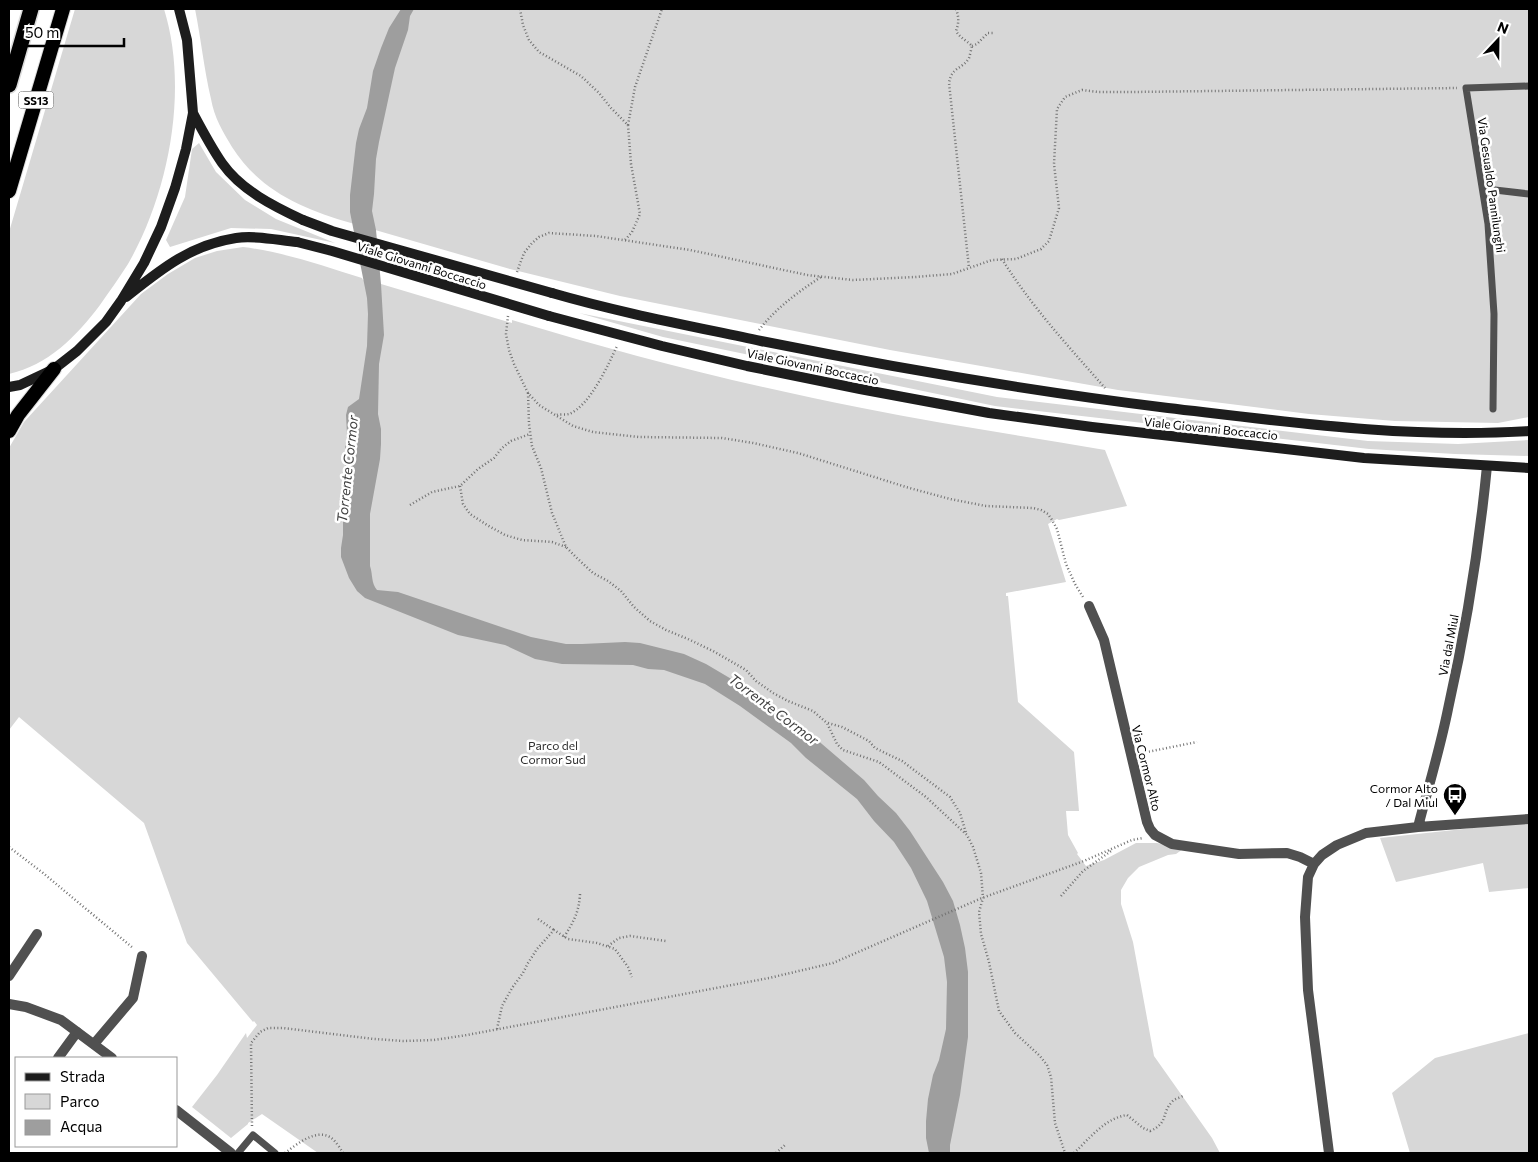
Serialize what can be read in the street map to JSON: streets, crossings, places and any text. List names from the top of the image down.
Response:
{
  "streets": {
    "highway": ["SS13"],
    "main road": ["Viale Giovanni Boccaccio"],
    "street": ["Via dal Miul", "Via Cormor Alto"],
    "lane": ["Via Gesualdo Pannilunghi"]
  },
  "crossings": [
    ["Viale Giovanni Boccaccio", "Via dal Miul"]
  ],
  "water": ["Torrente Cormor"],
  "parks": ["Parco del Cormor Sud"],
  "places": {
    "bus stop": ["Cormor Alto / Dal Miul"]
  },
  "legend": ["Strada", "Parco", "Acqua"],
  "scale_bar": "50 m",
  "north": "top"
}
